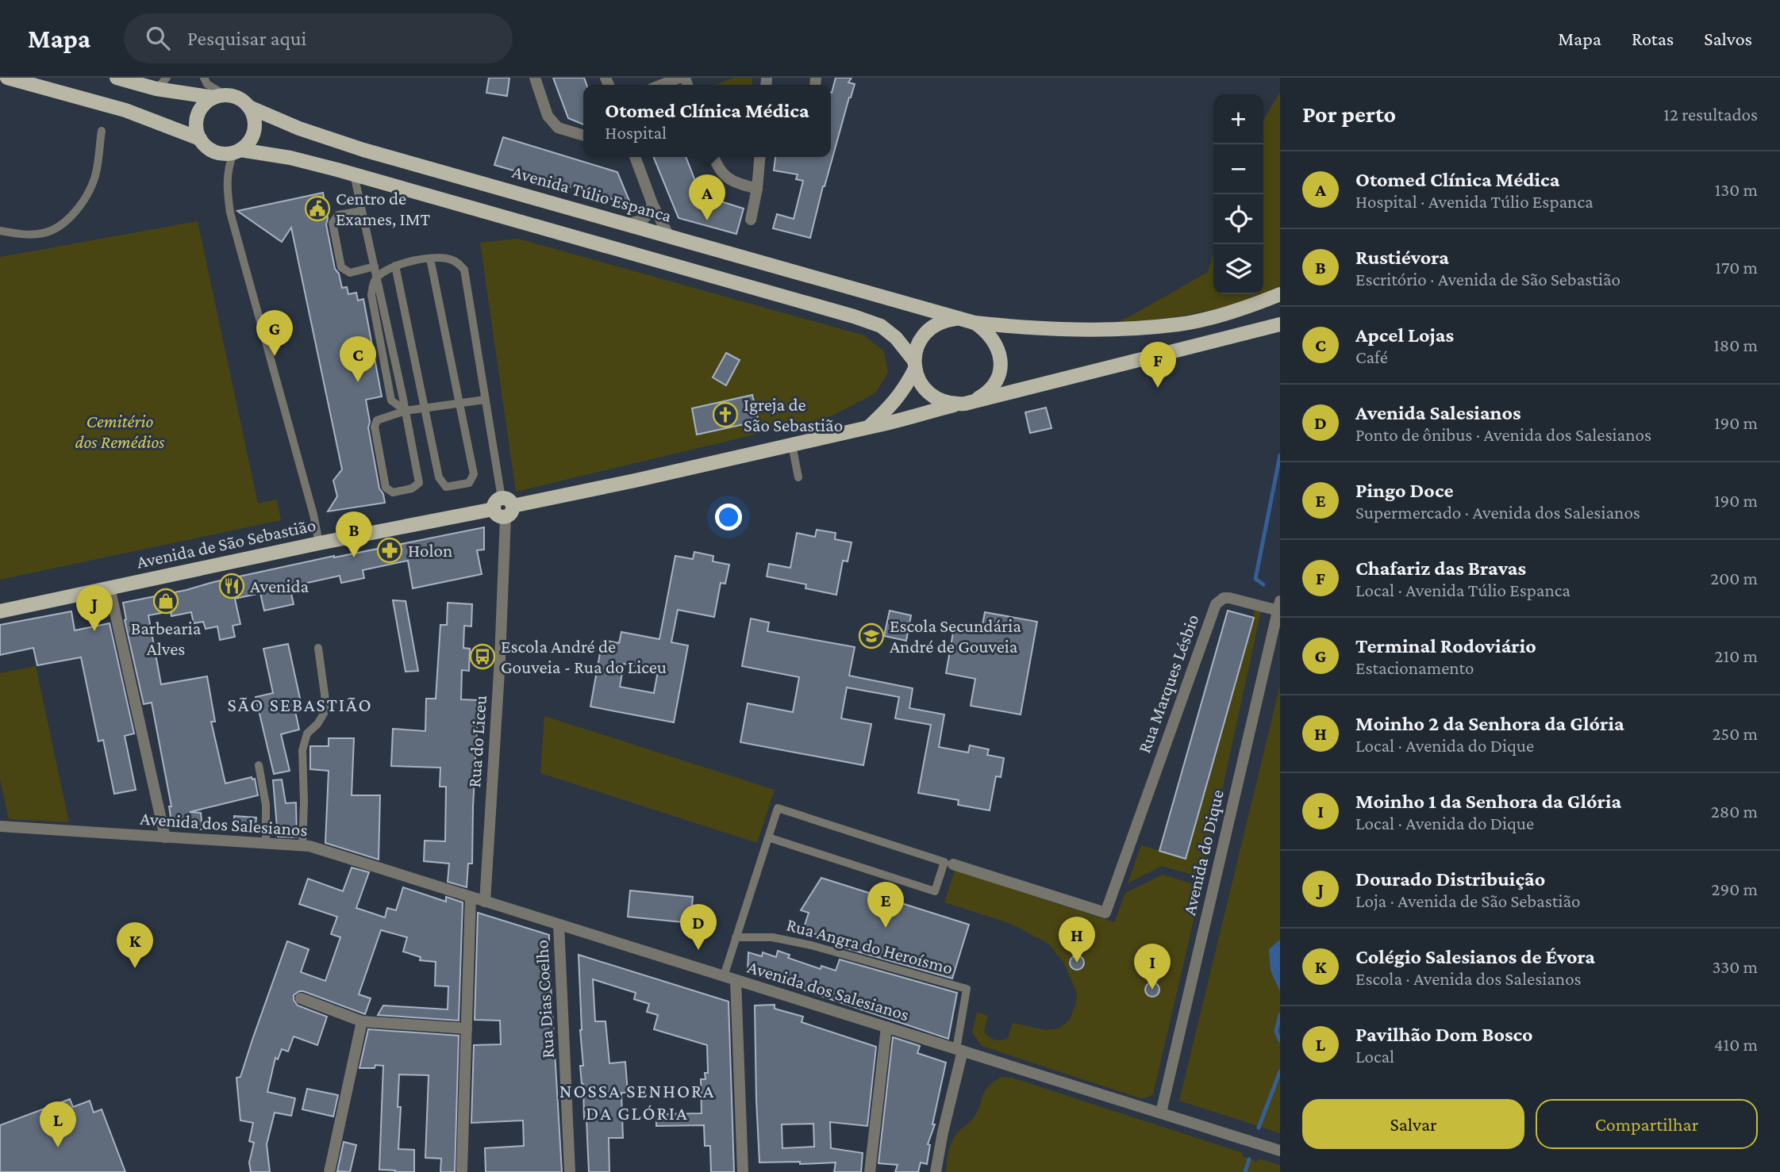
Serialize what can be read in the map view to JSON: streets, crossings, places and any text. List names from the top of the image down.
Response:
{
  "streets": {
    "main road": ["Avenida Túlio Espanca", "Avenida de São Sebastião"],
    "street": [
      "Rua Marques Lésbio",
      "Rua do Liceu",
      "Avenida dos Salesianos",
      "Avenida do Dique",
      "Rua Dias Coelho"
    ],
    "lane": ["Rua Angra do Heroísmo"]
  },
  "crossings": [
    ["Avenida Túlio Espanca", "Avenida de São Sebastião"],
    ["Avenida de São Sebastião", "Rua do Liceu"],
    ["Rua Marques Lésbio", "Avenida do Dique"],
    ["Rua do Liceu", "Avenida dos Salesianos"],
    ["Avenida dos Salesianos", "Avenida do Dique"],
    ["Avenida dos Salesianos", "Rua Angra do Heroísmo"],
    ["Avenida dos Salesianos", "Rua Dias Coelho"]
  ],
  "districts": ["SÃO SEBASTIÃO", "NOSSA SENHORA DA GLÓRIA"],
  "parks": ["Cemitério dos Remédios"],
  "places": {
    "public building": ["Centro de Exames, IMT"],
    "church": ["Igreja de São Sebastião"],
    "pharmacy": ["Holon"],
    "restaurant": ["Avenida"],
    "shop": ["Barbearia Alves"],
    "school or university": ["Escola Secundária André de Gouveia"],
    "bus stop": ["Escola André de Gouveia - Rua do Liceu"]
  },
  "page": {
    "header": "Mapa",
    "search": "Pesquisar aqui",
    "nav": ["Mapa", "Rotas", "Salvos"],
    "heading": ["Por perto", "12 resultados"],
    "popup": ["Otomed Clínica Médica", "Hospital"],
    "map_buttons": ["+", "−"],
    "list": [
      {
        "mark": "A",
        "name": "Otomed Clínica Médica",
        "note": "Hospital · Avenida Túlio Espanca",
        "value": "130 m"
      },
      {
        "mark": "B",
        "name": "Rustiévora",
        "note": "Escritório · Avenida de São Sebastião",
        "value": "170 m"
      },
      {
        "mark": "C",
        "name": "Apcel Lojas",
        "note": "Café",
        "value": "180 m"
      },
      {
        "mark": "D",
        "name": "Avenida Salesianos",
        "note": "Ponto de ônibus · Avenida dos Salesianos",
        "value": "190 m"
      },
      {
        "mark": "E",
        "name": "Pingo Doce",
        "note": "Supermercado · Avenida dos Salesianos",
        "value": "190 m"
      },
      {
        "mark": "F",
        "name": "Chafariz das Bravas",
        "note": "Local · Avenida Túlio Espanca",
        "value": "200 m"
      },
      {
        "mark": "G",
        "name": "Terminal Rodoviário",
        "note": "Estacionamento",
        "value": "210 m"
      },
      {
        "mark": "H",
        "name": "Moinho 2 da Senhora da Glória",
        "note": "Local · Avenida do Dique",
        "value": "250 m"
      },
      {
        "mark": "I",
        "name": "Moinho 1 da Senhora da Glória",
        "note": "Local · Avenida do Dique",
        "value": "280 m"
      },
      {
        "mark": "J",
        "name": "Dourado Distribuição",
        "note": "Loja · Avenida de São Sebastião",
        "value": "290 m"
      },
      {
        "mark": "K",
        "name": "Colégio Salesianos de Évora",
        "note": "Escola · Avenida dos Salesianos",
        "value": "330 m"
      },
      {
        "mark": "L",
        "name": "Pavilhão Dom Bosco",
        "note": "Local",
        "value": "410 m"
      }
    ],
    "pins": [
      "A",
      "G",
      "C",
      "F",
      "B",
      "J",
      "E",
      "D",
      "H",
      "K",
      "I",
      "L"
    ],
    "buttons": ["Salvar", "Compartilhar"]
  }
}
